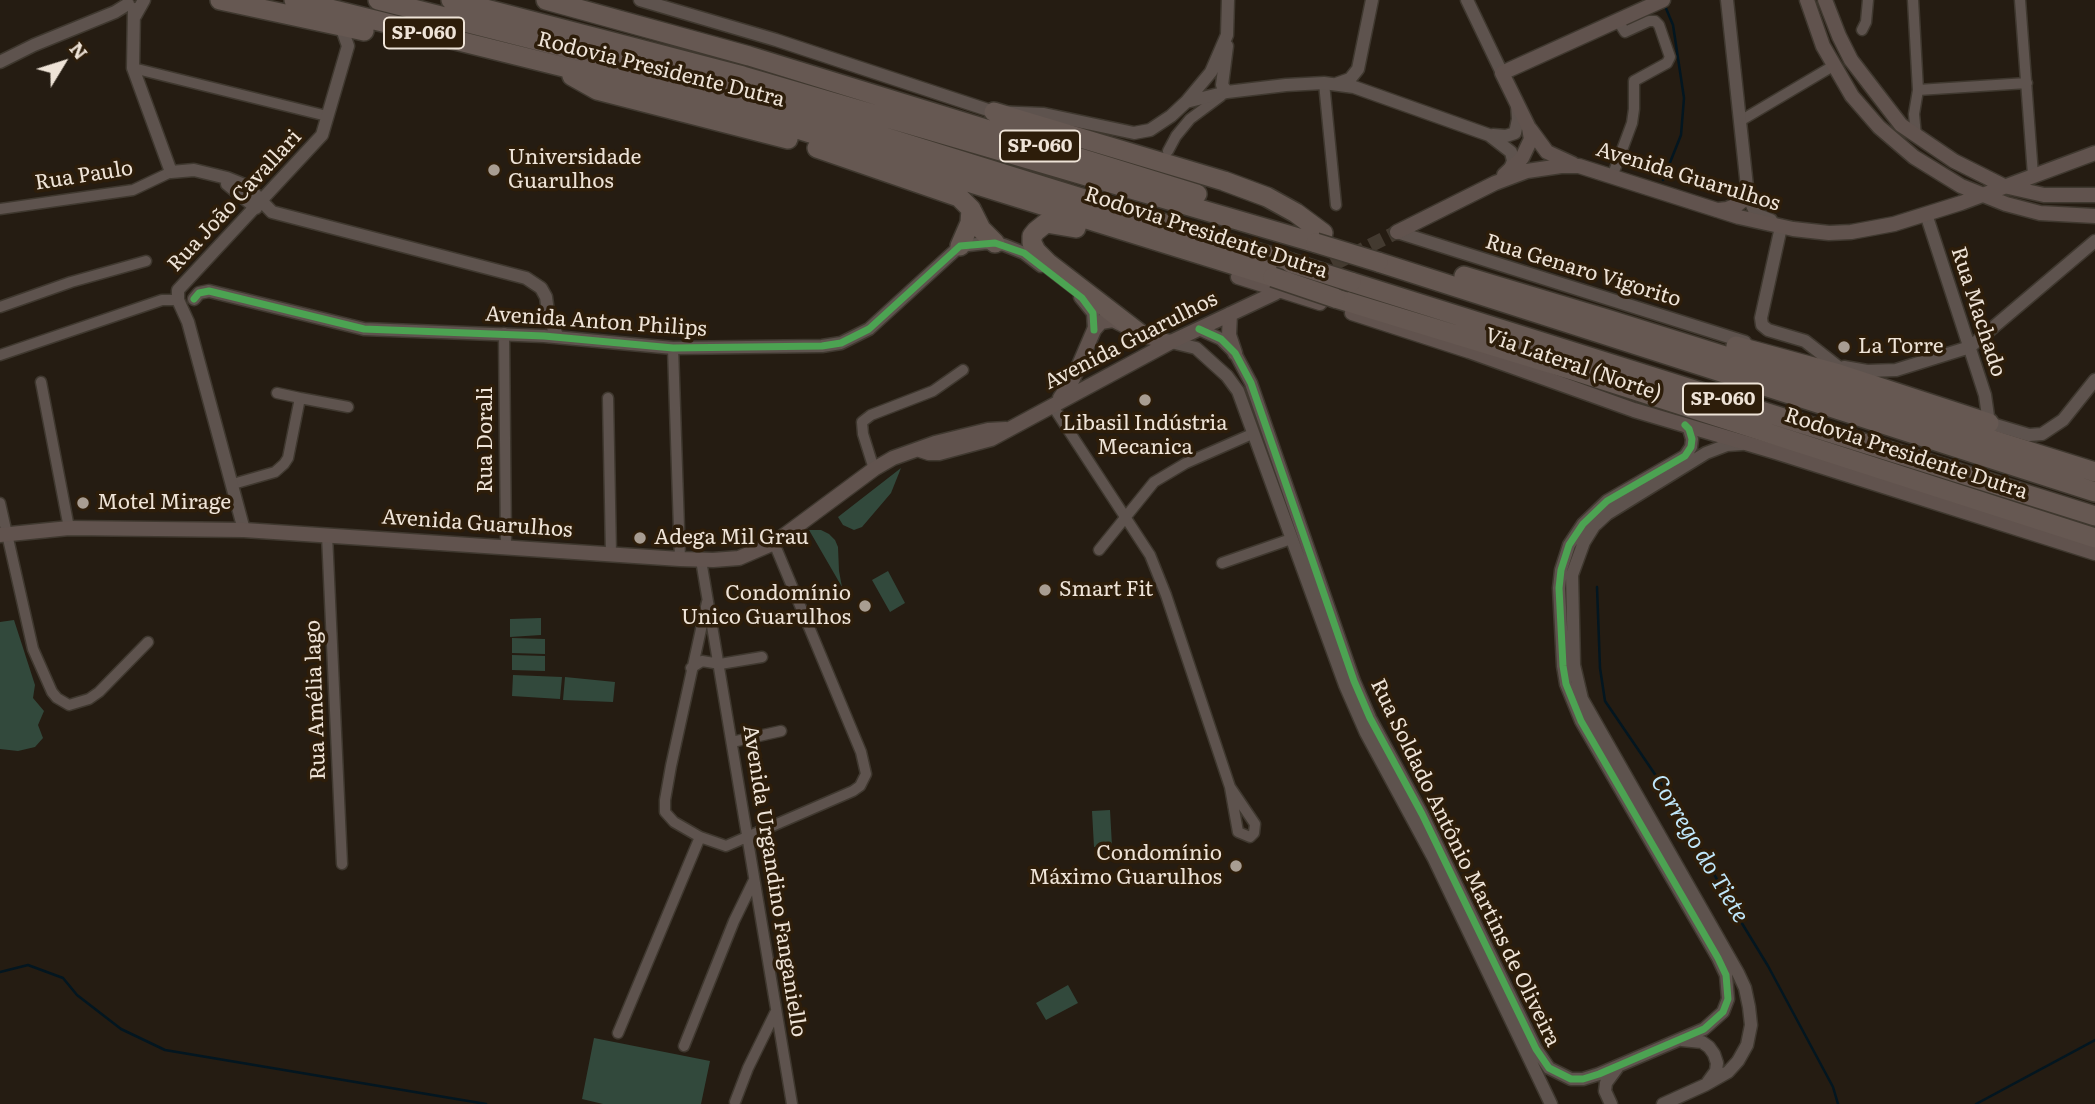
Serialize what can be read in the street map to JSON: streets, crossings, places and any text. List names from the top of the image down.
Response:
{
  "streets": {
    "highway": ["SP-060", "Rodovia Presidente Dutra"],
    "main road": ["Avenida Guarulhos", "Via Lateral (Norte)"],
    "street": [
      "Rua Paulo",
      "Rua João Cavallari",
      "Rua Genaro Vigorito",
      "Rua Machado",
      "Avenida Anton Philips",
      "Rua Dorali",
      "Rua Amélia lago",
      "Rua Soldado Antônio Martins de Oliveira",
      "Avenida Urgandino Fanganiello"
    ]
  },
  "crossings": [
    ["Rodovia Presidente Dutra", "Avenida Guarulhos"],
    ["Avenida Guarulhos", "Rua João Cavallari"],
    ["Avenida Guarulhos", "Rua Genaro Vigorito"],
    ["Avenida Guarulhos", "Rua Machado"],
    ["Avenida Guarulhos", "Rua Dorali"],
    ["Avenida Guarulhos", "Rua Amélia lago"],
    ["Avenida Guarulhos", "Rua Soldado Antônio Martins de Oliveira"],
    ["Avenida Guarulhos", "Avenida Urgandino Fanganiello"],
    ["Rua Genaro Vigorito", "Rua Machado"],
    ["Avenida Anton Philips", "Rua Dorali"],
    ["Via Lateral (Norte)", "Rua Soldado Antônio Martins de Oliveira"]
  ],
  "water": ["Corrego do Tiete"],
  "places": [
    "Universidade Guarulhos",
    "La Torre",
    "Libasil Indústria Mecanica",
    "Motel Mirage",
    "Adega Mil Grau",
    "Smart Fit",
    "Condomínio Unico Guarulhos",
    "Condomínio Máximo Guarulhos"
  ],
  "north": "top right"
}
